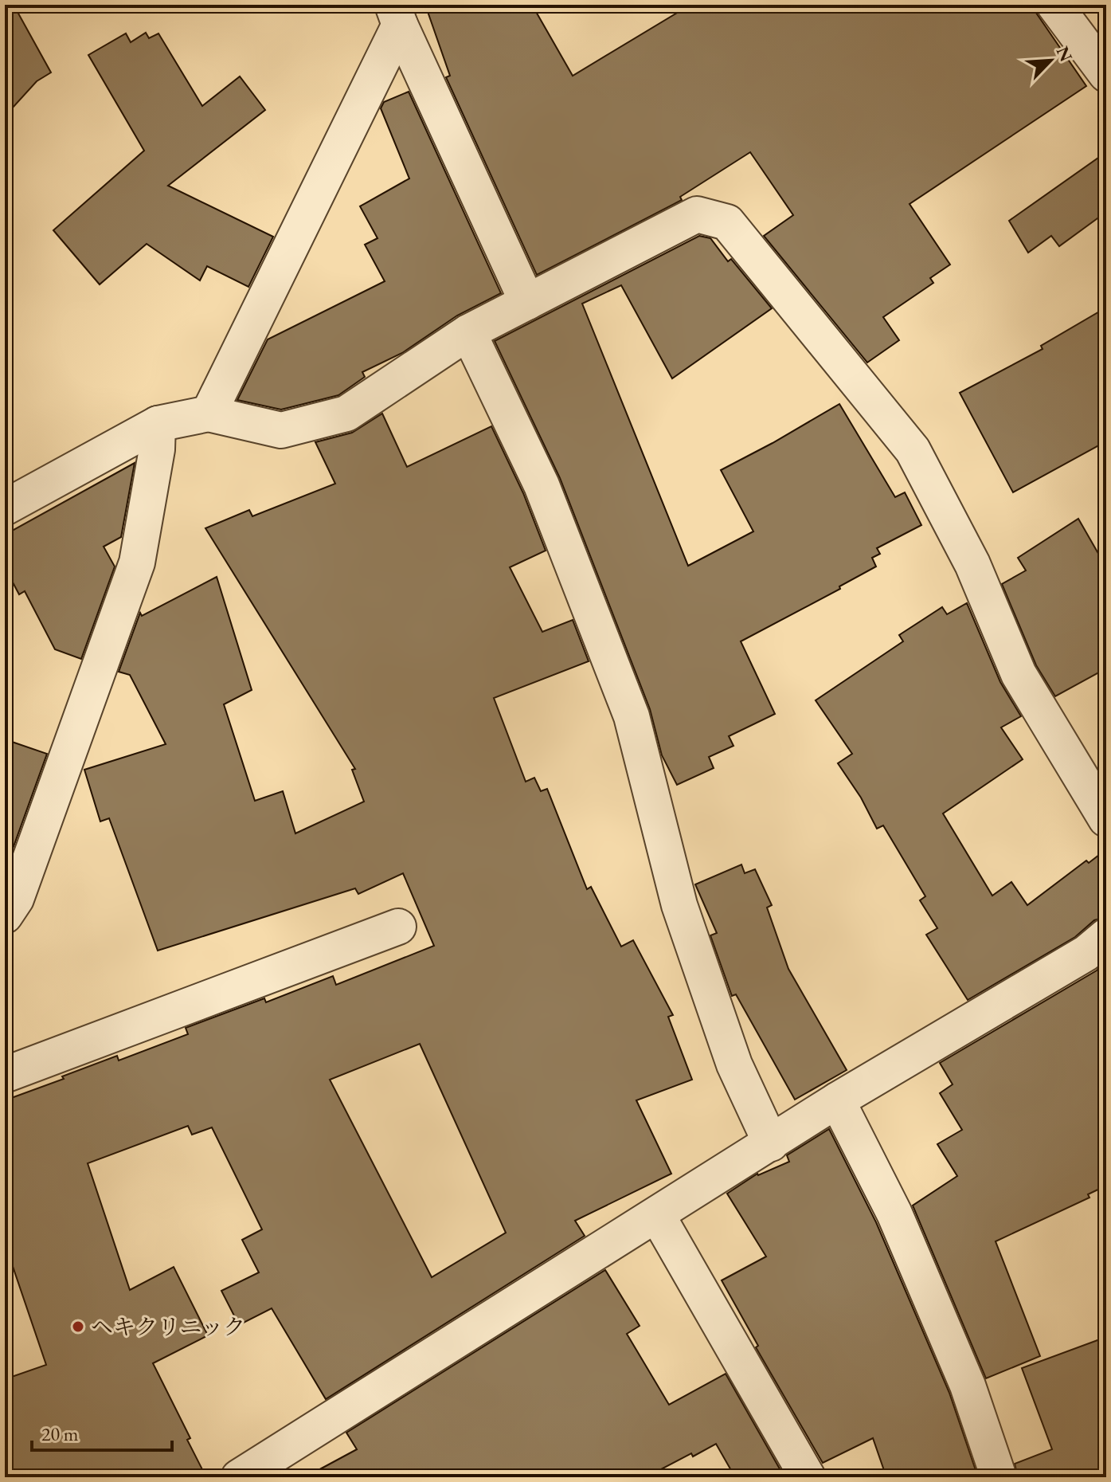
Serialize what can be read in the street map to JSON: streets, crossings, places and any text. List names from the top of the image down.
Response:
{
  "places": ["ヘキクリニック"],
  "scale_bar": "20 m",
  "north": "top right"
}
